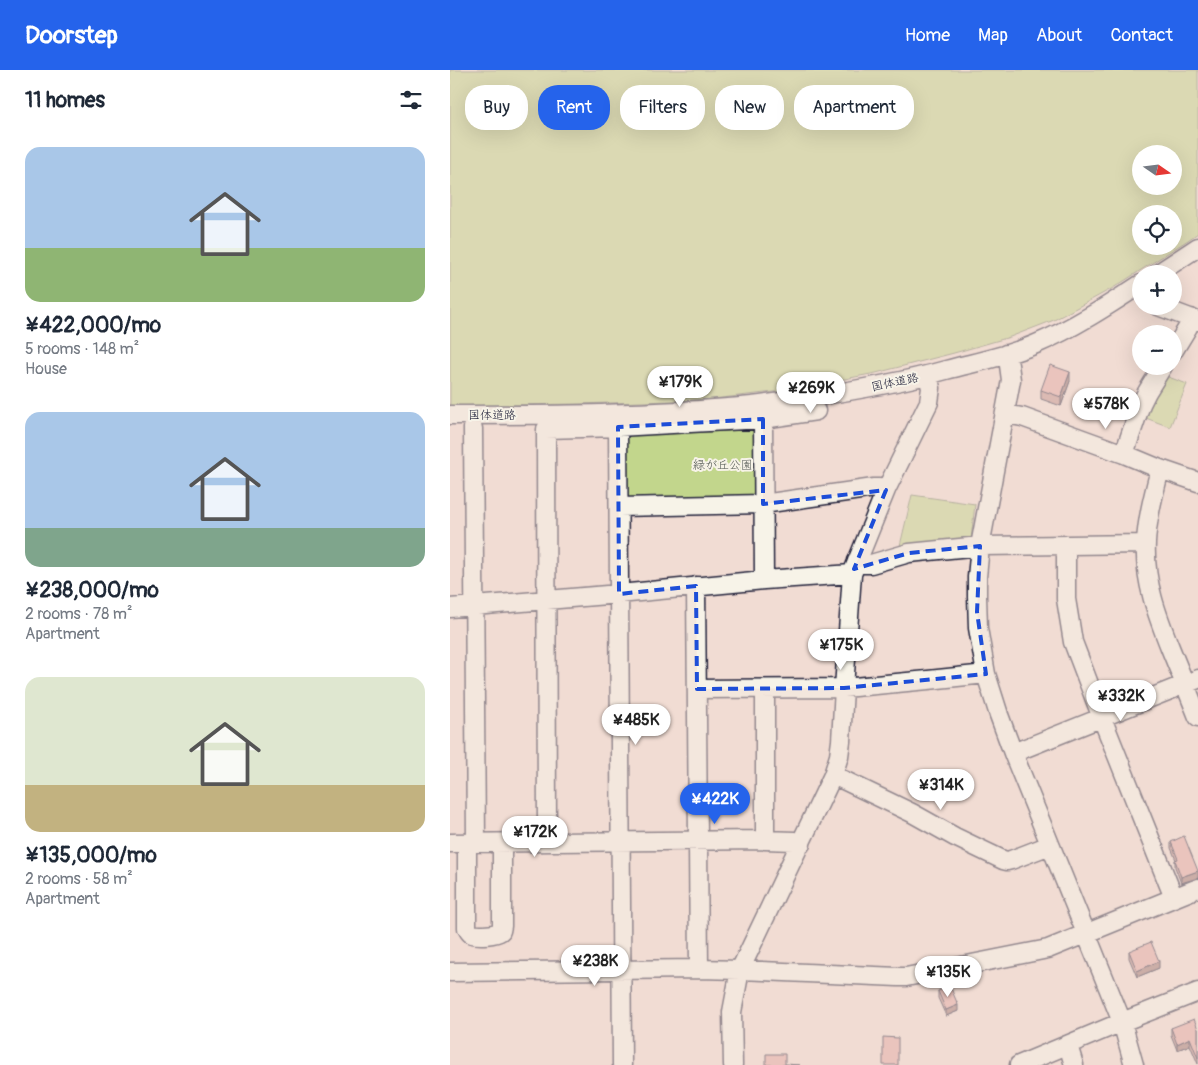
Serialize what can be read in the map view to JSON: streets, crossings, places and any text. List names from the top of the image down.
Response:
{
  "streets": {
    "street": ["国体道路"]
  },
  "parks": ["緑が丘公園"],
  "north": "right",
  "page": {
    "header": "Doorstep",
    "nav": [
      "Home",
      "Map",
      "About",
      "Contact"
    ],
    "heading": "11 homes",
    "chip": [
      "Buy",
      "Rent",
      "Filters",
      "New",
      "Apartment"
    ],
    "list": [
      {
        "name": "¥422,000/mo",
        "note": "5 rooms · 148 m² · House"
      },
      {
        "name": "¥238,000/mo",
        "note": "2 rooms · 78 m² · Apartment"
      },
      {
        "name": "¥135,000/mo",
        "note": "2 rooms · 58 m² · Apartment"
      }
    ],
    "map_buttons": ["+", "−"],
    "price": [
      "¥179K",
      "¥269K",
      "¥578K",
      "¥175K",
      "¥332K",
      "¥485K",
      "¥314K",
      "¥422K",
      "¥172K",
      "¥238K",
      "¥135K"
    ]
  }
}
